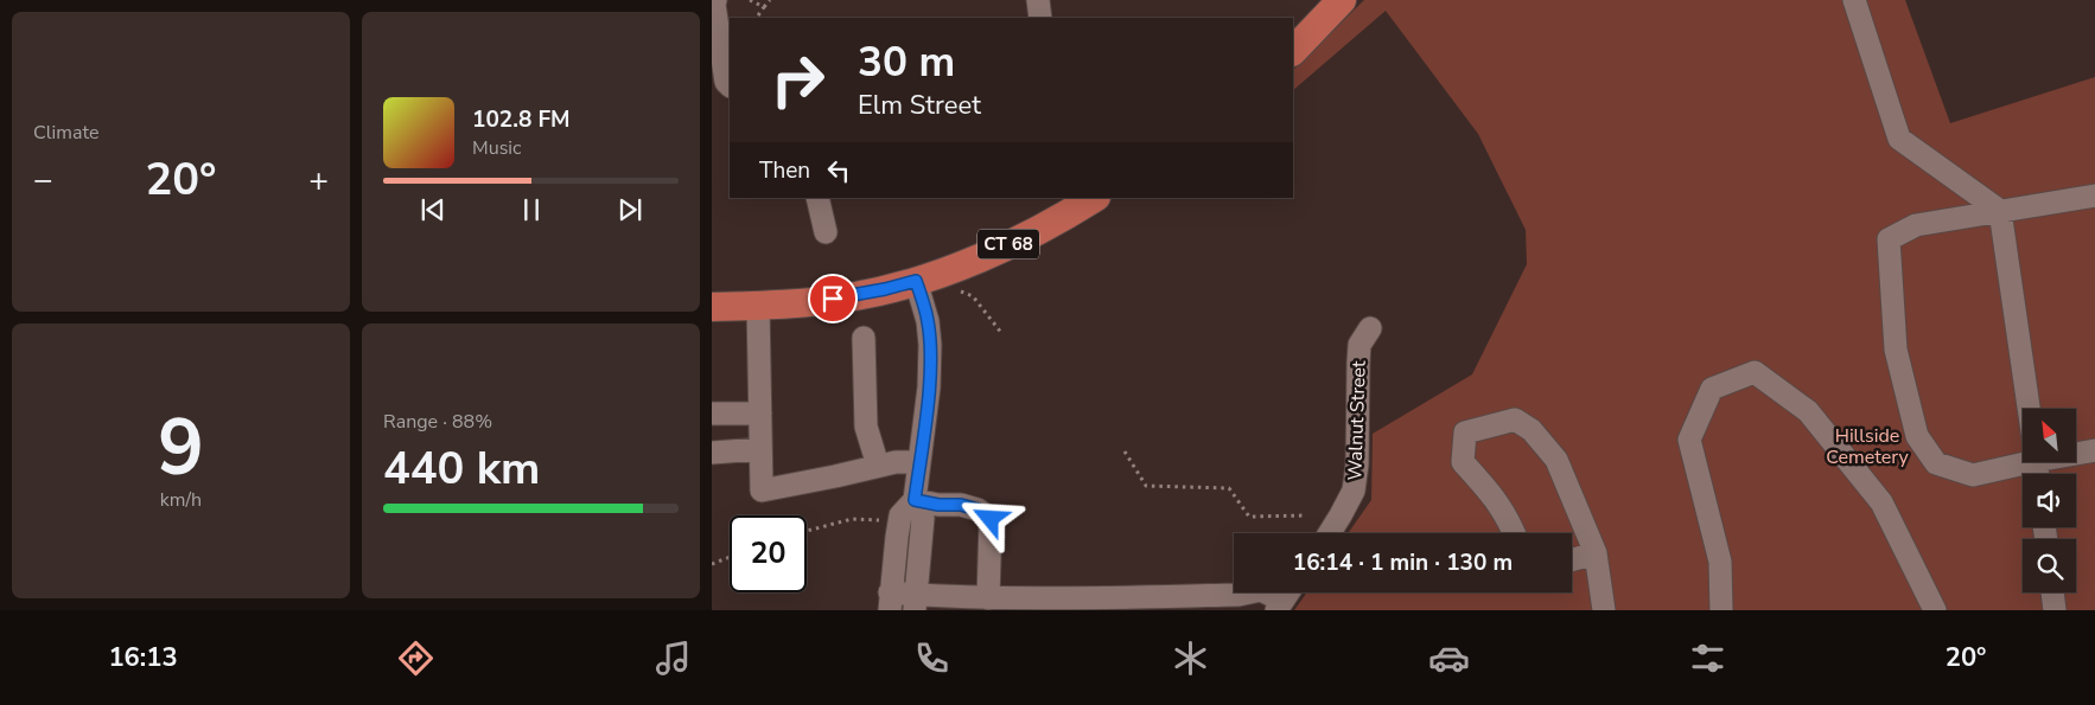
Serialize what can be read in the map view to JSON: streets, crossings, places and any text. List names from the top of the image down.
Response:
{
  "streets": {
    "main road": ["CT 68"],
    "street": ["Walnut Street"]
  },
  "parks": ["Hillside Cemetery"],
  "north": "top left",
  "page": {
    "tile": [
      "Climate",
      ["9", "km/h"],
      ["Range · 88%", "440 km"]
    ],
    "turn": ["30 m", "Elm Street"],
    "song": ["102.8 FM", "Music"],
    "then": "Then",
    "heat": ["−", "20°", "+"],
    "limit": "20",
    "trip": "16:14 · 1 min · 130 m",
    "tabs": ["16:13", "20°"]
  }
}
